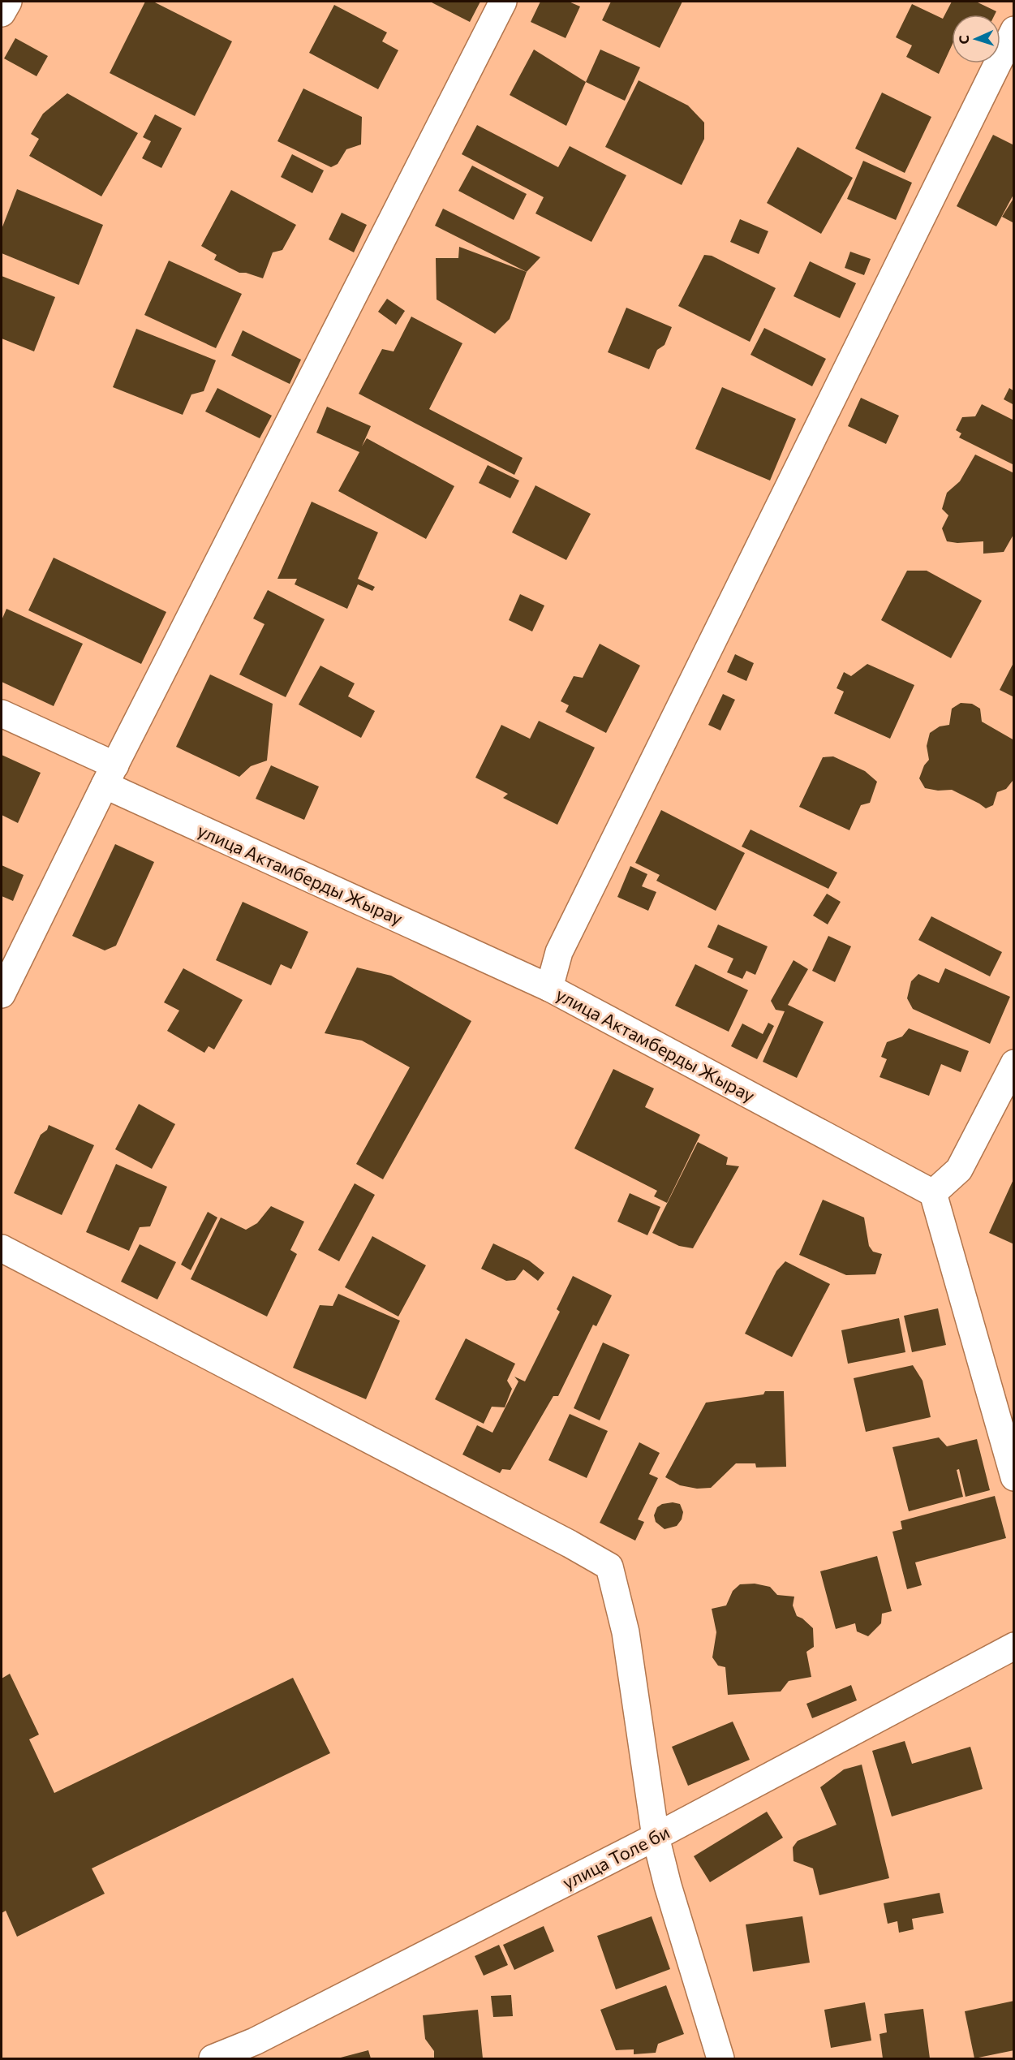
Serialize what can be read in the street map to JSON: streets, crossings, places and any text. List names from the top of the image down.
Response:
{
  "streets": {
    "street": ["улица Актамберды Жырау", "улица Толе би"]
  },
  "north": "left"
}
